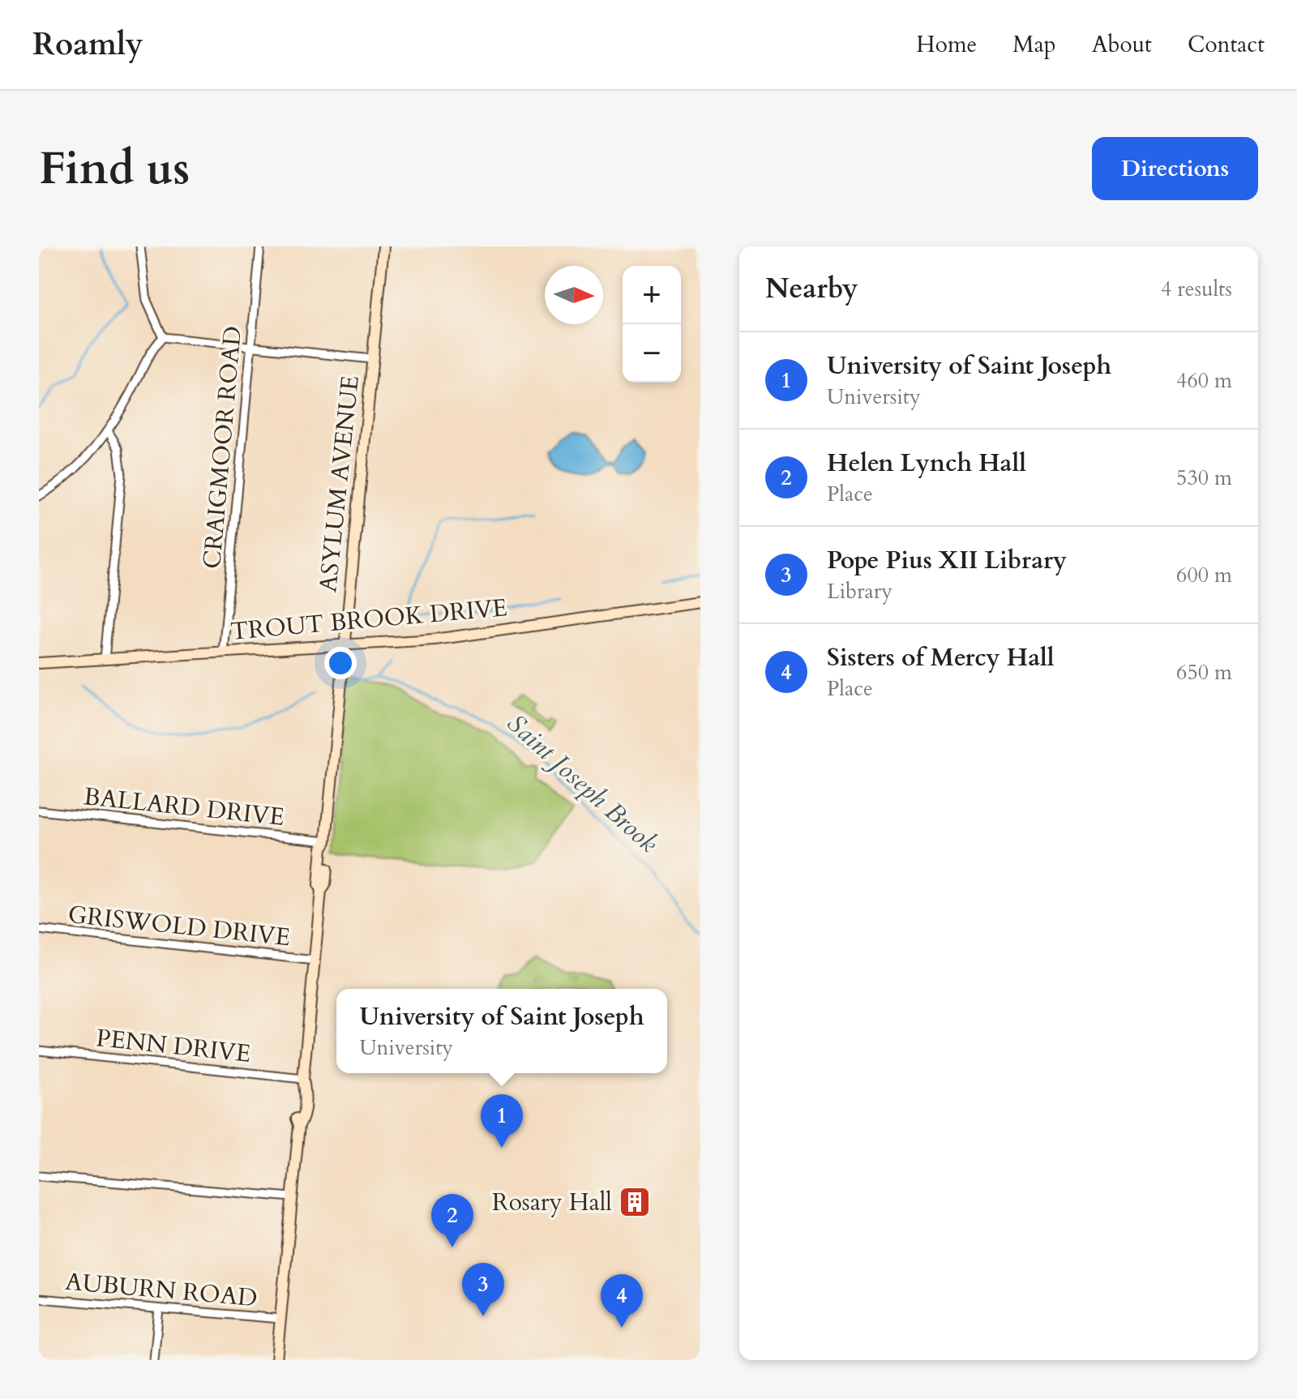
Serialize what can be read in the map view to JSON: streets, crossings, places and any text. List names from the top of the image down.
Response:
{
  "streets": {
    "main road": ["ASYLUM AVENUE", "TROUT BROOK DRIVE"],
    "street": [
      "CRAIGMOOR ROAD",
      "BALLARD DRIVE",
      "GRISWOLD DRIVE",
      "PENN DRIVE",
      "AUBURN ROAD"
    ]
  },
  "crossings": [
    ["CRAIGMOOR ROAD", "TROUT BROOK DRIVE"],
    ["ASYLUM AVENUE", "TROUT BROOK DRIVE"],
    ["ASYLUM AVENUE", "BALLARD DRIVE"],
    ["ASYLUM AVENUE", "GRISWOLD DRIVE"],
    ["ASYLUM AVENUE", "PENN DRIVE"],
    ["ASYLUM AVENUE", "AUBURN ROAD"]
  ],
  "water": ["Saint Joseph Brook"],
  "places": {
    "building": ["Rosary Hall"]
  },
  "north": "right",
  "page": {
    "header": "Roamly",
    "nav": [
      "Home",
      "Map",
      "About",
      "Contact"
    ],
    "buttons": "Directions",
    "title": "Find us",
    "heading": ["Nearby", "4 results"],
    "map_buttons": ["+", "−"],
    "list": [
      {
        "mark": "1",
        "name": "University of Saint Joseph",
        "note": "University",
        "value": "460 m"
      },
      {
        "mark": "2",
        "name": "Helen Lynch Hall",
        "note": "Place",
        "value": "530 m"
      },
      {
        "mark": "3",
        "name": "Pope Pius XII Library",
        "note": "Library",
        "value": "600 m"
      },
      {
        "mark": "4",
        "name": "Sisters of Mercy Hall",
        "note": "Place",
        "value": "650 m"
      }
    ],
    "popup": ["University of Saint Joseph", "University"],
    "pins": [
      "1",
      "2",
      "3",
      "4"
    ]
  }
}
